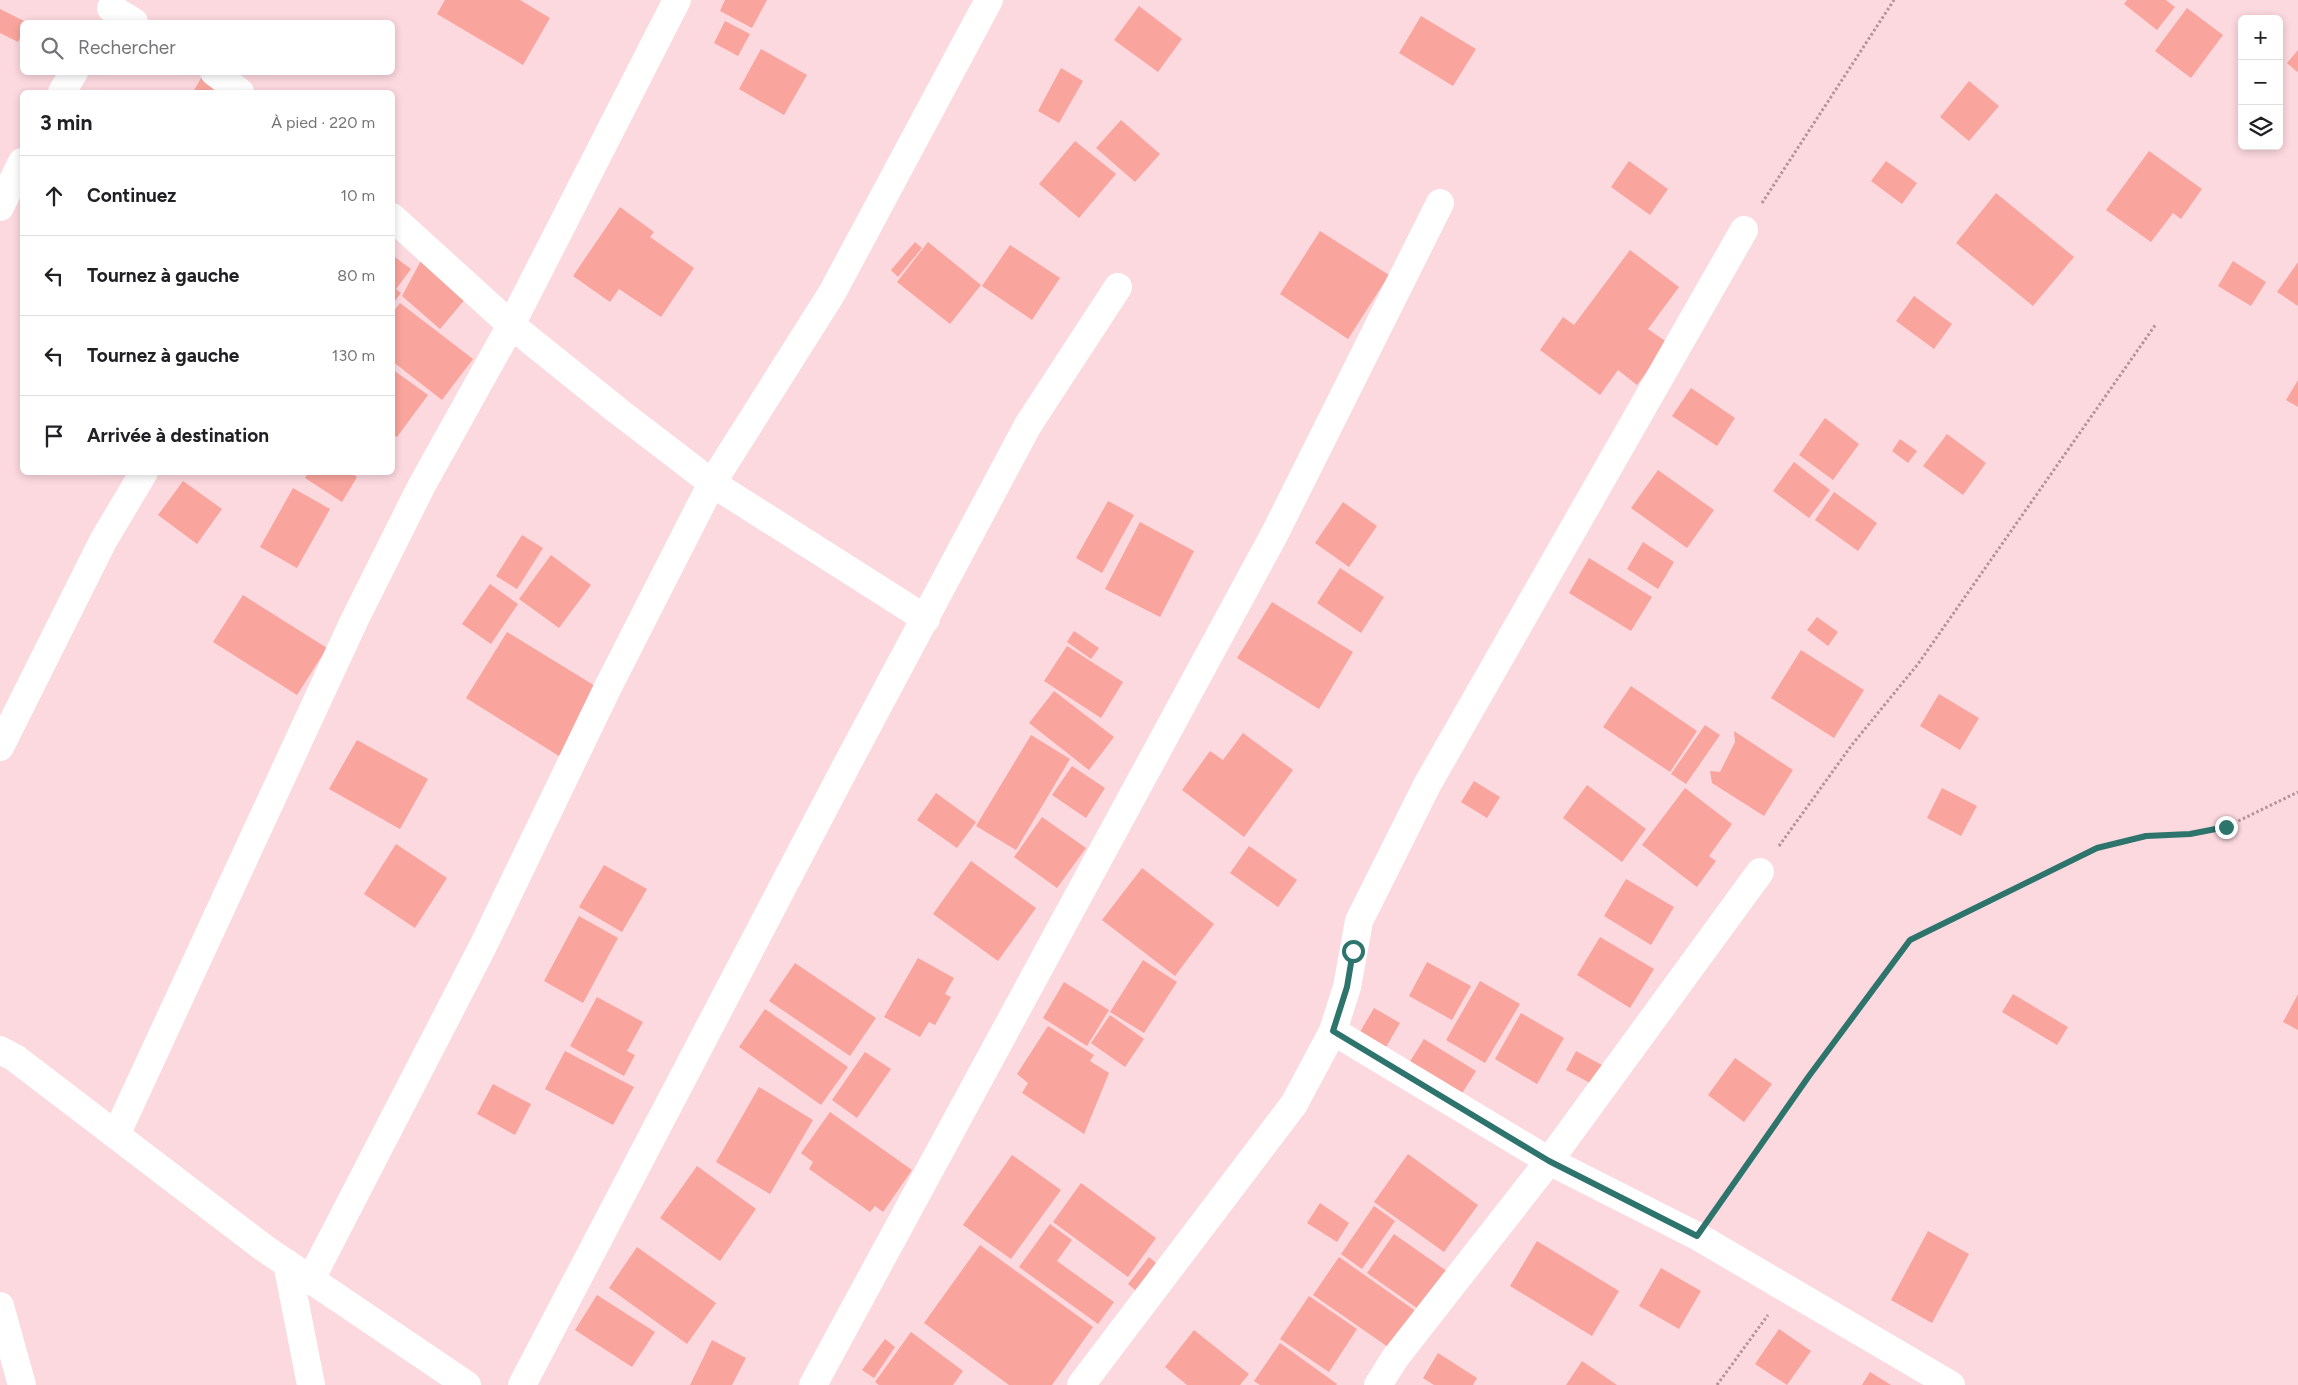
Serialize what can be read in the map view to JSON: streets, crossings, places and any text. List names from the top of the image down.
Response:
{
  "page": {
    "map_buttons": ["+", "−"],
    "search": "Rechercher",
    "heading": ["3 min", "À pied · 220 m"],
    "list": [
      ["Continuez", "10 m"],
      ["Tournez à gauche", "80 m"],
      ["Tournez à gauche", "130 m"],
      "Arrivée à destination"
    ]
  }
}
